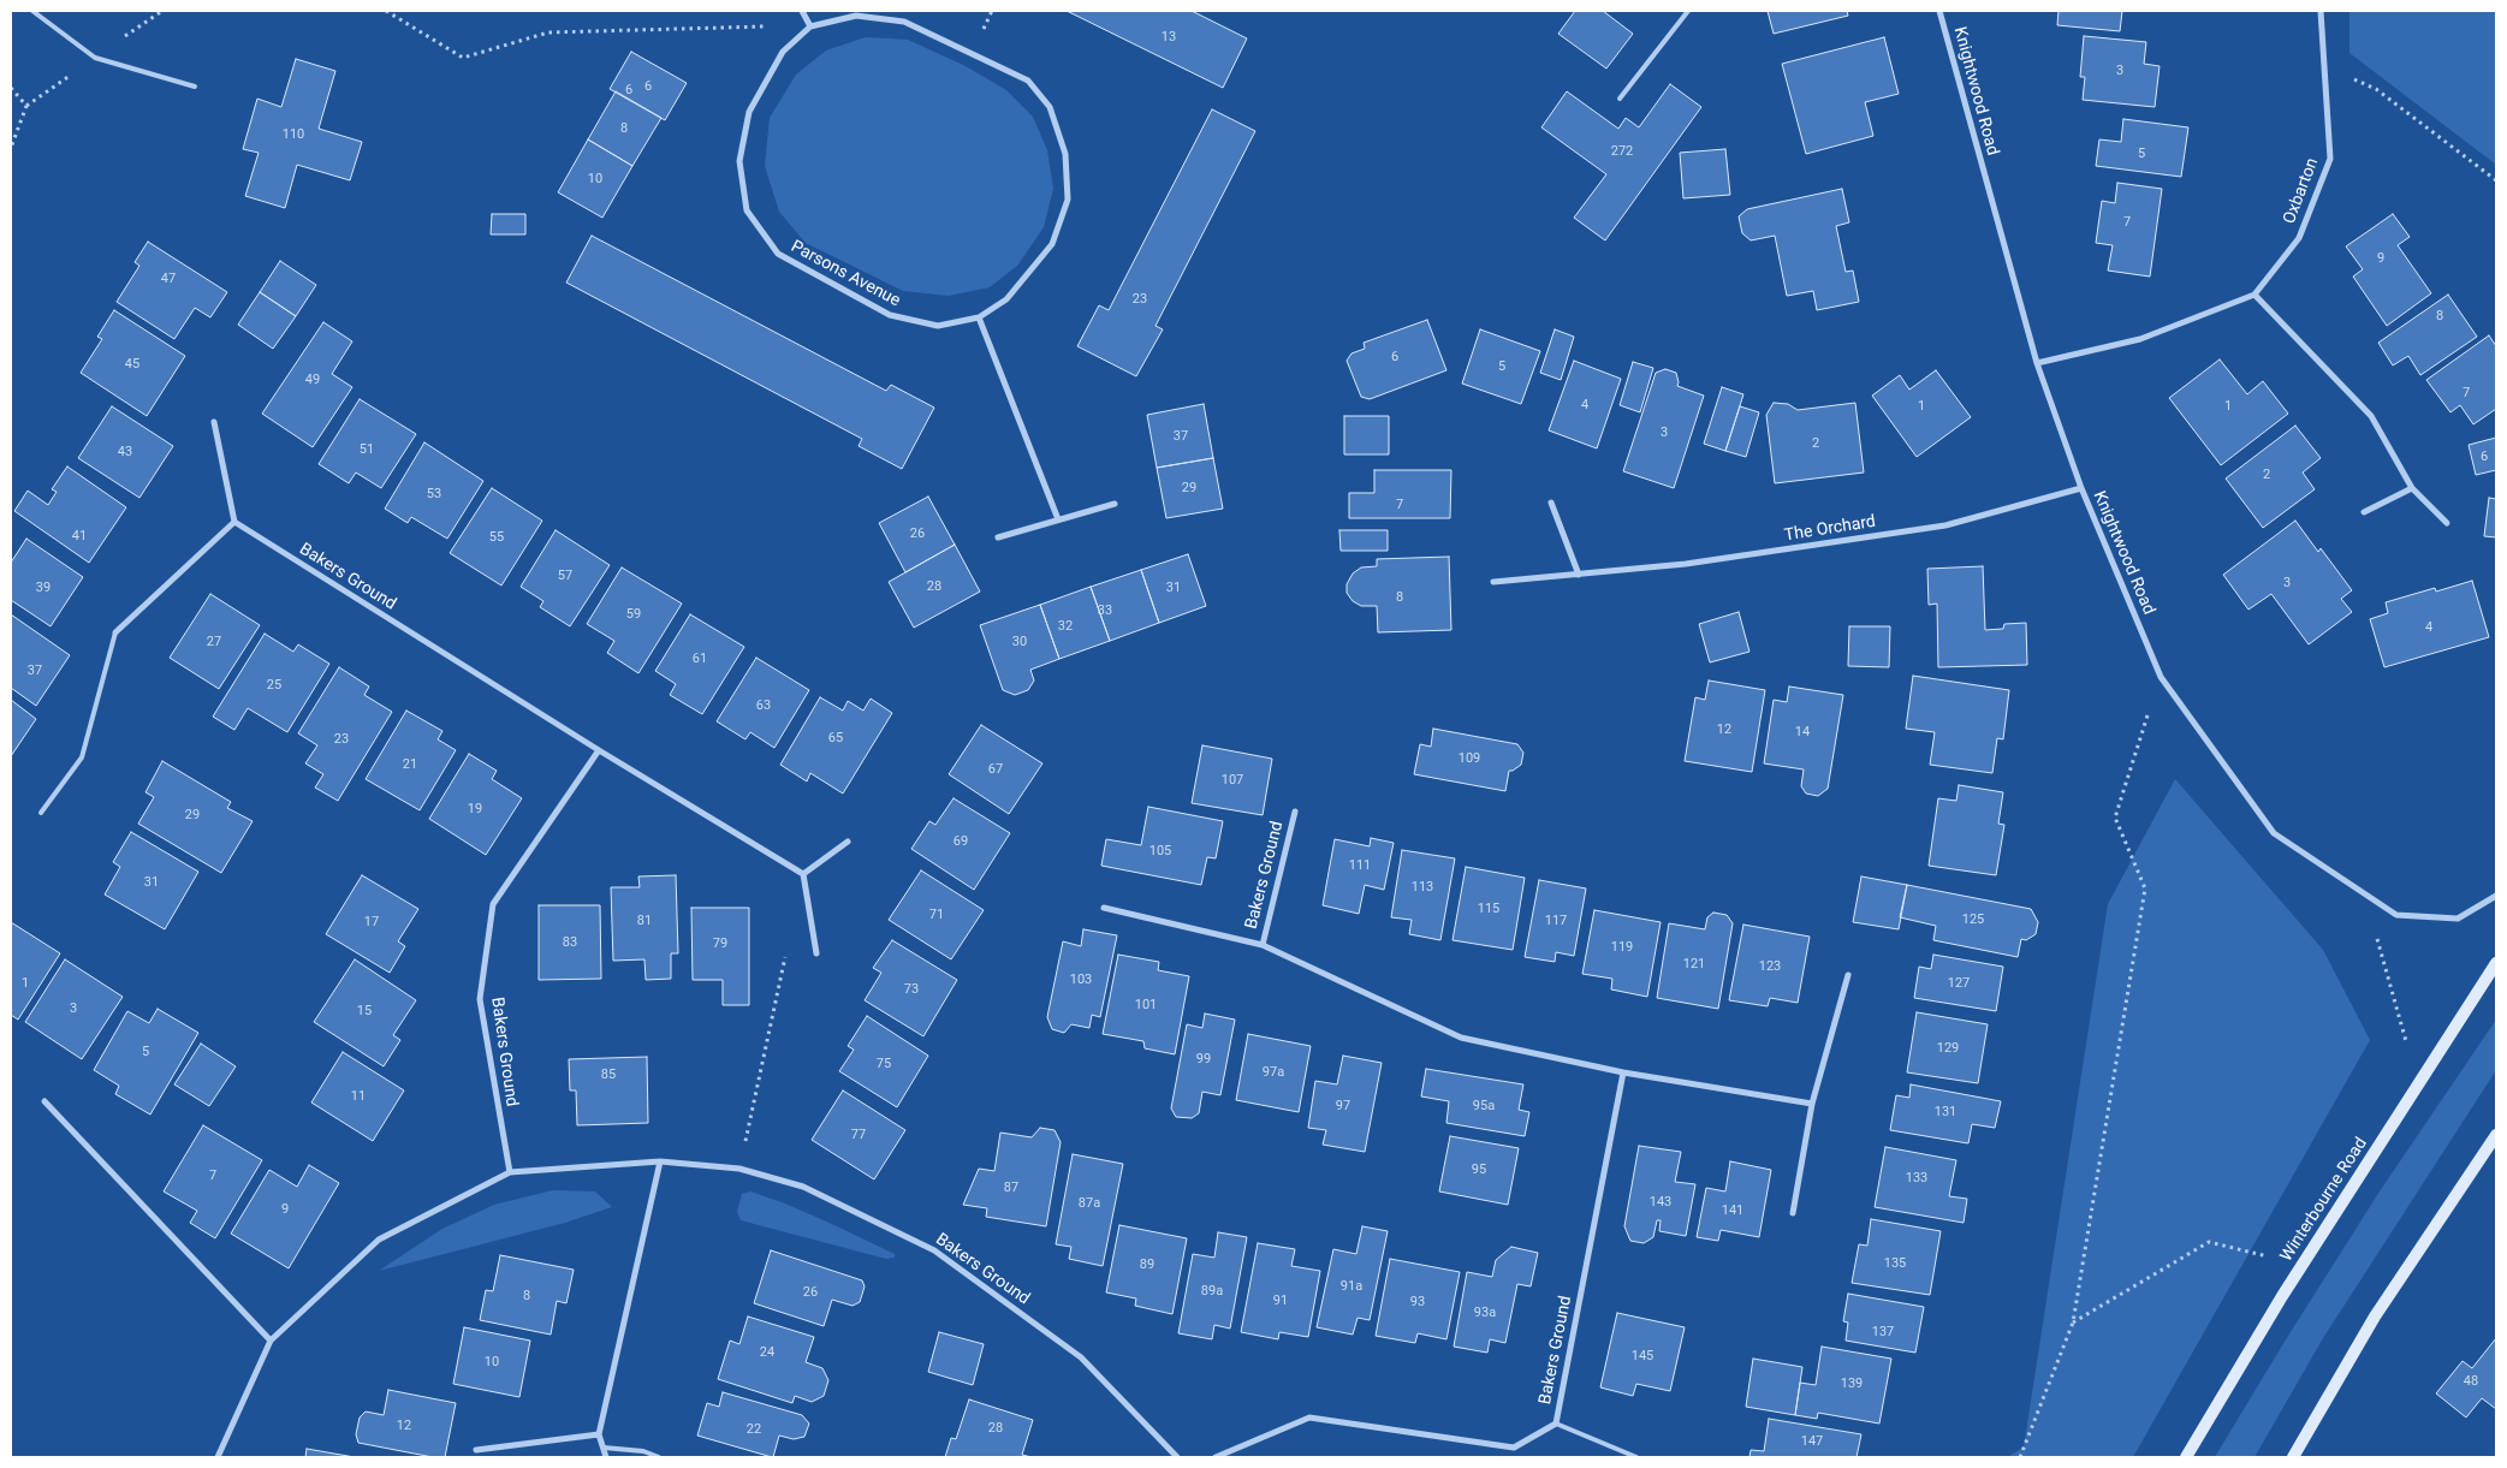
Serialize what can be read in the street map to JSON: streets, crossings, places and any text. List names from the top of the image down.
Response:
{
  "streets": {
    "main road": ["Winterbourne Road"],
    "street": [
      "Knightwood Road",
      "Oxbarton",
      "Parsons Avenue",
      "The Orchard",
      "Bakers Ground"
    ]
  },
  "crossings": [
    ["Knightwood Road", "The Orchard"]
  ],
  "house_numbers": [
    "13",
    "3",
    "6",
    "6",
    "8",
    "110",
    "272",
    "5",
    "10",
    "7",
    "9",
    "47",
    "23",
    "8",
    "6",
    "45",
    "5",
    "49",
    "7",
    "4",
    "1",
    "1",
    "3",
    "37",
    "2",
    "51",
    "43",
    "6",
    "2",
    "29",
    "53",
    "7",
    "26",
    "41",
    "55",
    "57",
    "3",
    "28",
    "39",
    "31",
    "8",
    "33",
    "59",
    "32",
    "4",
    "27",
    "30",
    "61",
    "37",
    "25",
    "63",
    "12",
    "14",
    "65",
    "23",
    "109",
    "21",
    "67",
    "107",
    "19",
    "29",
    "69",
    "105",
    "111",
    "31",
    "113",
    "115",
    "71",
    "125",
    "81",
    "117",
    "17",
    "83",
    "79",
    "119",
    "121",
    "123",
    "103",
    "1",
    "127",
    "73",
    "101",
    "3",
    "15",
    "129",
    "5",
    "99",
    "75",
    "97a",
    "85",
    "11",
    "97",
    "95a",
    "131",
    "77",
    "95",
    "7",
    "133",
    "87",
    "143",
    "87a",
    "9",
    "141",
    "135",
    "89",
    "91a",
    "89a",
    "26",
    "8",
    "91",
    "93",
    "93a",
    "137",
    "24",
    "145",
    "10",
    "48",
    "139",
    "12",
    "28",
    "22",
    "147"
  ]
}
